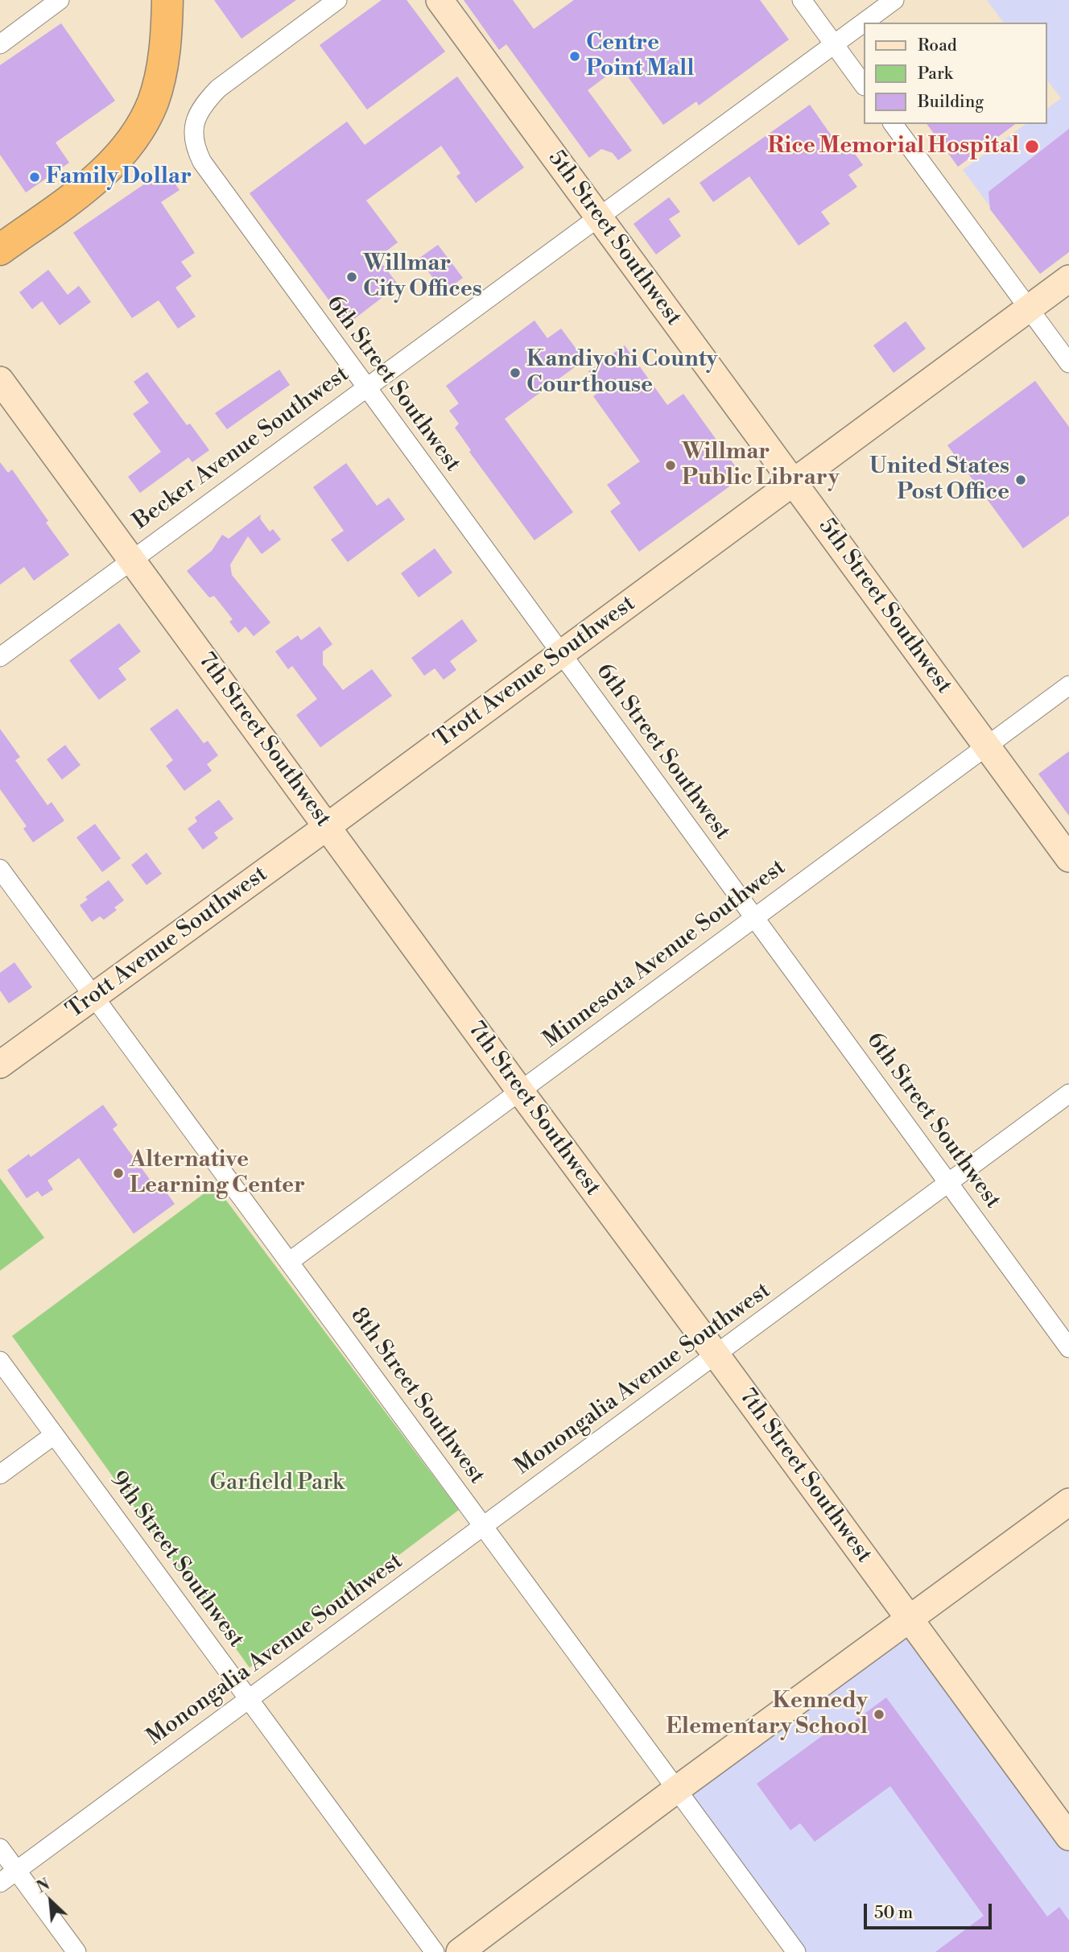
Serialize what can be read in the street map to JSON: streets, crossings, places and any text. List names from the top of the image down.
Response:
{
  "streets": {
    "street": [
      "5th Street Southwest",
      "6th Street Southwest",
      "Becker Avenue Southwest",
      "Trott Avenue Southwest",
      "7th Street Southwest",
      "Minnesota Avenue Southwest",
      "Monongalia Avenue Southwest",
      "8th Street Southwest",
      "9th Street Southwest"
    ]
  },
  "crossings": [
    ["5th Street Southwest", "Becker Avenue Southwest"],
    ["5th Street Southwest", "Trott Avenue Southwest"],
    ["5th Street Southwest", "Minnesota Avenue Southwest"],
    ["6th Street Southwest", "Becker Avenue Southwest"],
    ["6th Street Southwest", "Trott Avenue Southwest"],
    ["6th Street Southwest", "Minnesota Avenue Southwest"],
    ["6th Street Southwest", "Monongalia Avenue Southwest"],
    ["Becker Avenue Southwest", "7th Street Southwest"],
    ["Trott Avenue Southwest", "7th Street Southwest"],
    ["Trott Avenue Southwest", "8th Street Southwest"],
    ["7th Street Southwest", "Minnesota Avenue Southwest"],
    ["7th Street Southwest", "Monongalia Avenue Southwest"],
    ["Minnesota Avenue Southwest", "8th Street Southwest"],
    ["Monongalia Avenue Southwest", "8th Street Southwest"],
    ["Monongalia Avenue Southwest", "9th Street Southwest"]
  ],
  "parks": ["Garfield Park"],
  "places": [
    "Centre Point Mall",
    "Rice Memorial Hospital",
    "Family Dollar",
    "Willmar City Offices",
    "Kandiyohi County Courthouse",
    "Willmar Public Library",
    "United States Post Office",
    "Alternative Learning Center",
    "Kennedy Elementary School"
  ],
  "legend": ["Road", "Park", "Building"],
  "scale_bar": "50 m",
  "north": "top left"
}
